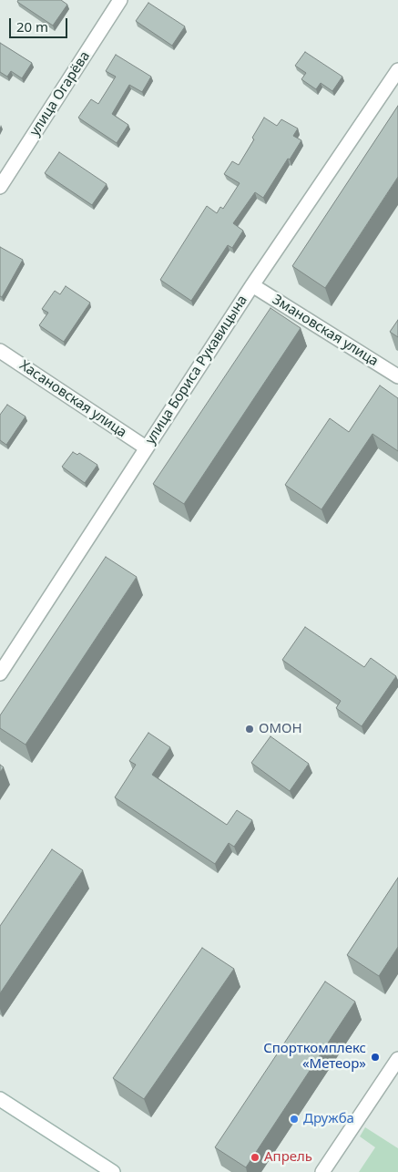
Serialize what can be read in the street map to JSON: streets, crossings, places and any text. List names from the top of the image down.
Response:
{
  "streets": {
    "street": [
      "улица Огарёва",
      "Змановская улица",
      "улица Бориса Рукавицына",
      "Хасановская улица"
    ]
  },
  "crossings": [
    ["Змановская улица", "улица Бориса Рукавицына"],
    ["улица Бориса Рукавицына", "Хасановская улица"]
  ],
  "places": [
    "ОМОН",
    "Спорткомплекс «Метеор»",
    "Дружба",
    "Апрель"
  ],
  "scale_bar": "20 m"
}
